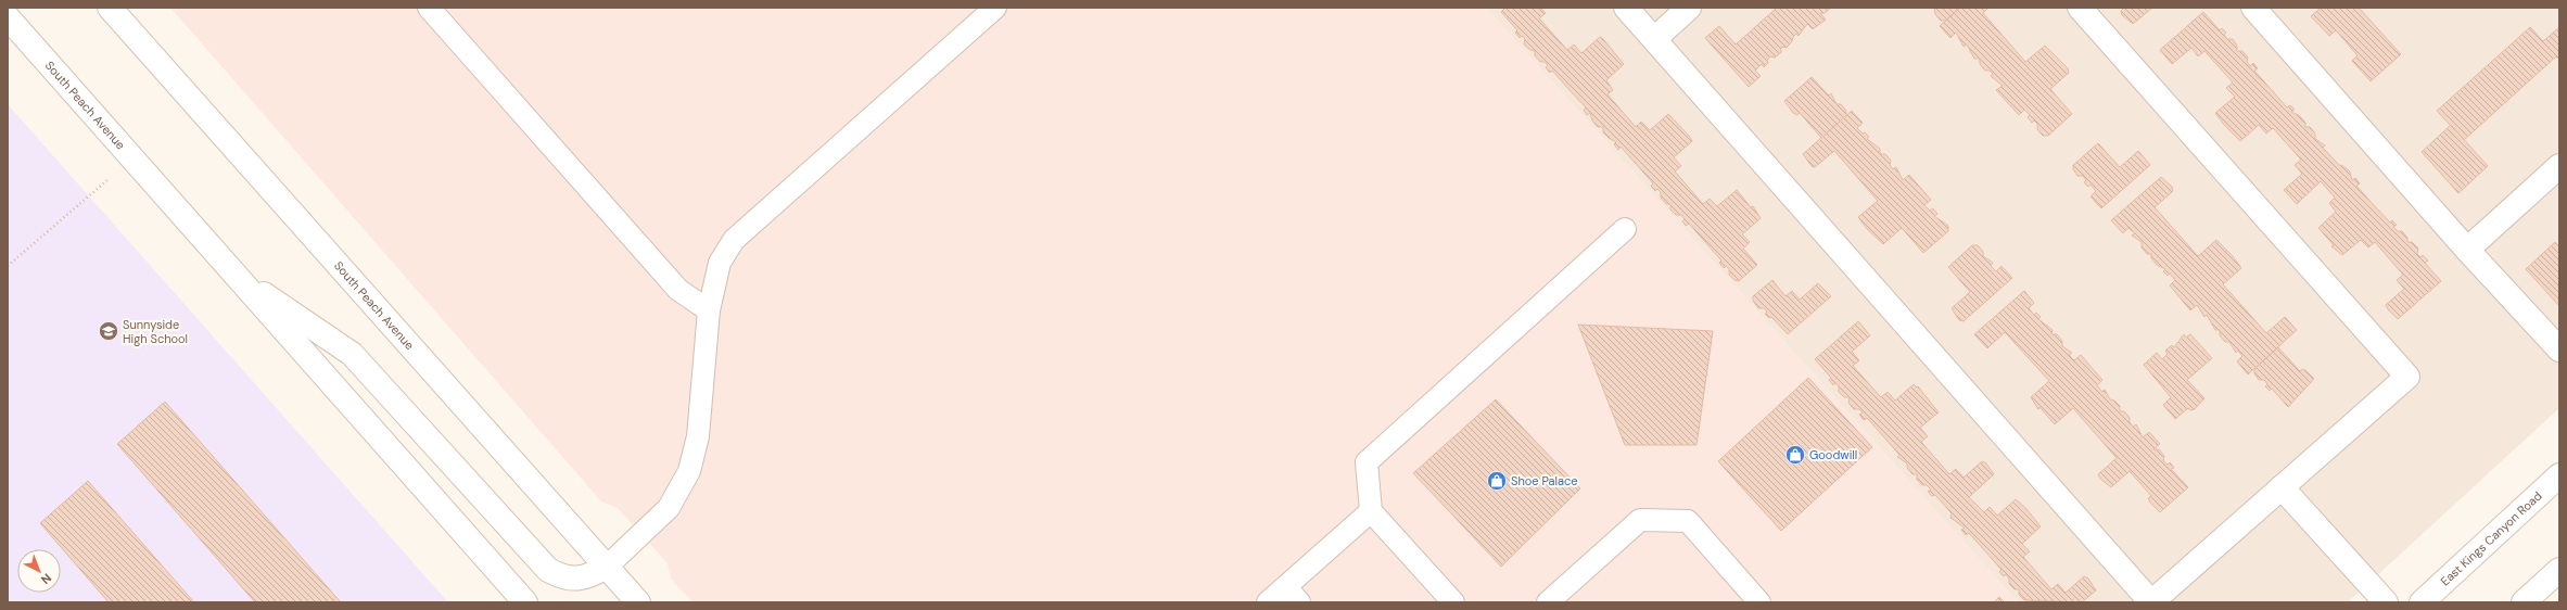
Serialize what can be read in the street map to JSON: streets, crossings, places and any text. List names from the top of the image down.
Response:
{
  "streets": {
    "street": ["South Peach Avenue", "East Kings Canyon Road"]
  },
  "places": {
    "school or university": ["Sunnyside High School"],
    "shop": ["Goodwill", "Shoe Palace"]
  },
  "north": "bottom right"
}
